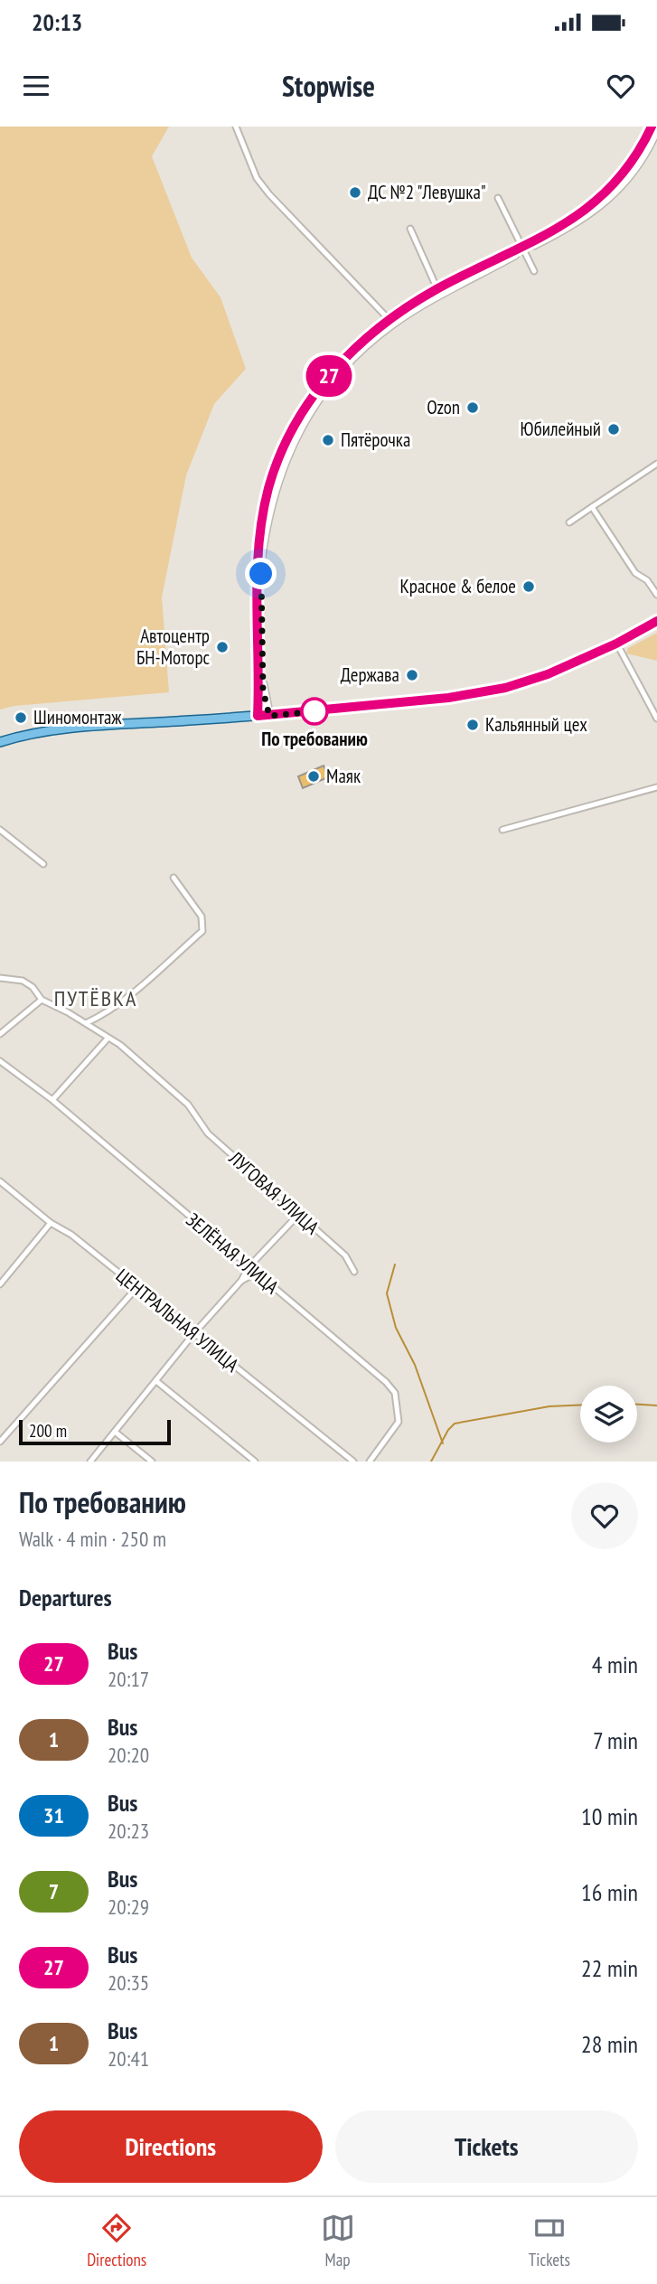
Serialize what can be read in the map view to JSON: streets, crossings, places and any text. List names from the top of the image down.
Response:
{
  "streets": {
    "street": ["ЛУГОВАЯ УЛИЦА", "ЗЕЛЁНАЯ УЛИЦА", "ЦЕНТРАЛЬНАЯ УЛИЦА"]
  },
  "districts": ["ПУТЁВКА"],
  "places": [
    "ДС №2 \"Левушка\"",
    "Ozon",
    "Юбилейный",
    "Пятёрочка",
    "Красное & белое",
    "Автоцентр БН-Моторс",
    "Держава",
    "По требованию",
    "Шиномонтаж",
    "Кальянный цех",
    "Маяк"
  ],
  "lines": ["bus line 27"],
  "scale_bar": "200 m",
  "page": {
    "status": "20:13",
    "header": "Stopwise",
    "on_map": "27",
    "scale": "200 m",
    "heading": [
      ["По требованию", "Walk · 4 min · 250 m"],
      "Departures"
    ],
    "list": [
      {
        "mark": "27",
        "name": "Bus",
        "note": "20:17",
        "value": "4 min"
      },
      {
        "mark": "1",
        "name": "Bus",
        "note": "20:20",
        "value": "7 min"
      },
      {
        "mark": "31",
        "name": "Bus",
        "note": "20:23",
        "value": "10 min"
      },
      {
        "mark": "7",
        "name": "Bus",
        "note": "20:29",
        "value": "16 min"
      },
      {
        "mark": "27",
        "name": "Bus",
        "note": "20:35",
        "value": "22 min"
      },
      {
        "mark": "1",
        "name": "Bus",
        "note": "20:41",
        "value": "28 min"
      }
    ],
    "buttons": ["Directions", "Tickets"],
    "tabs": ["Directions", "Map", "Tickets"]
  }
}
